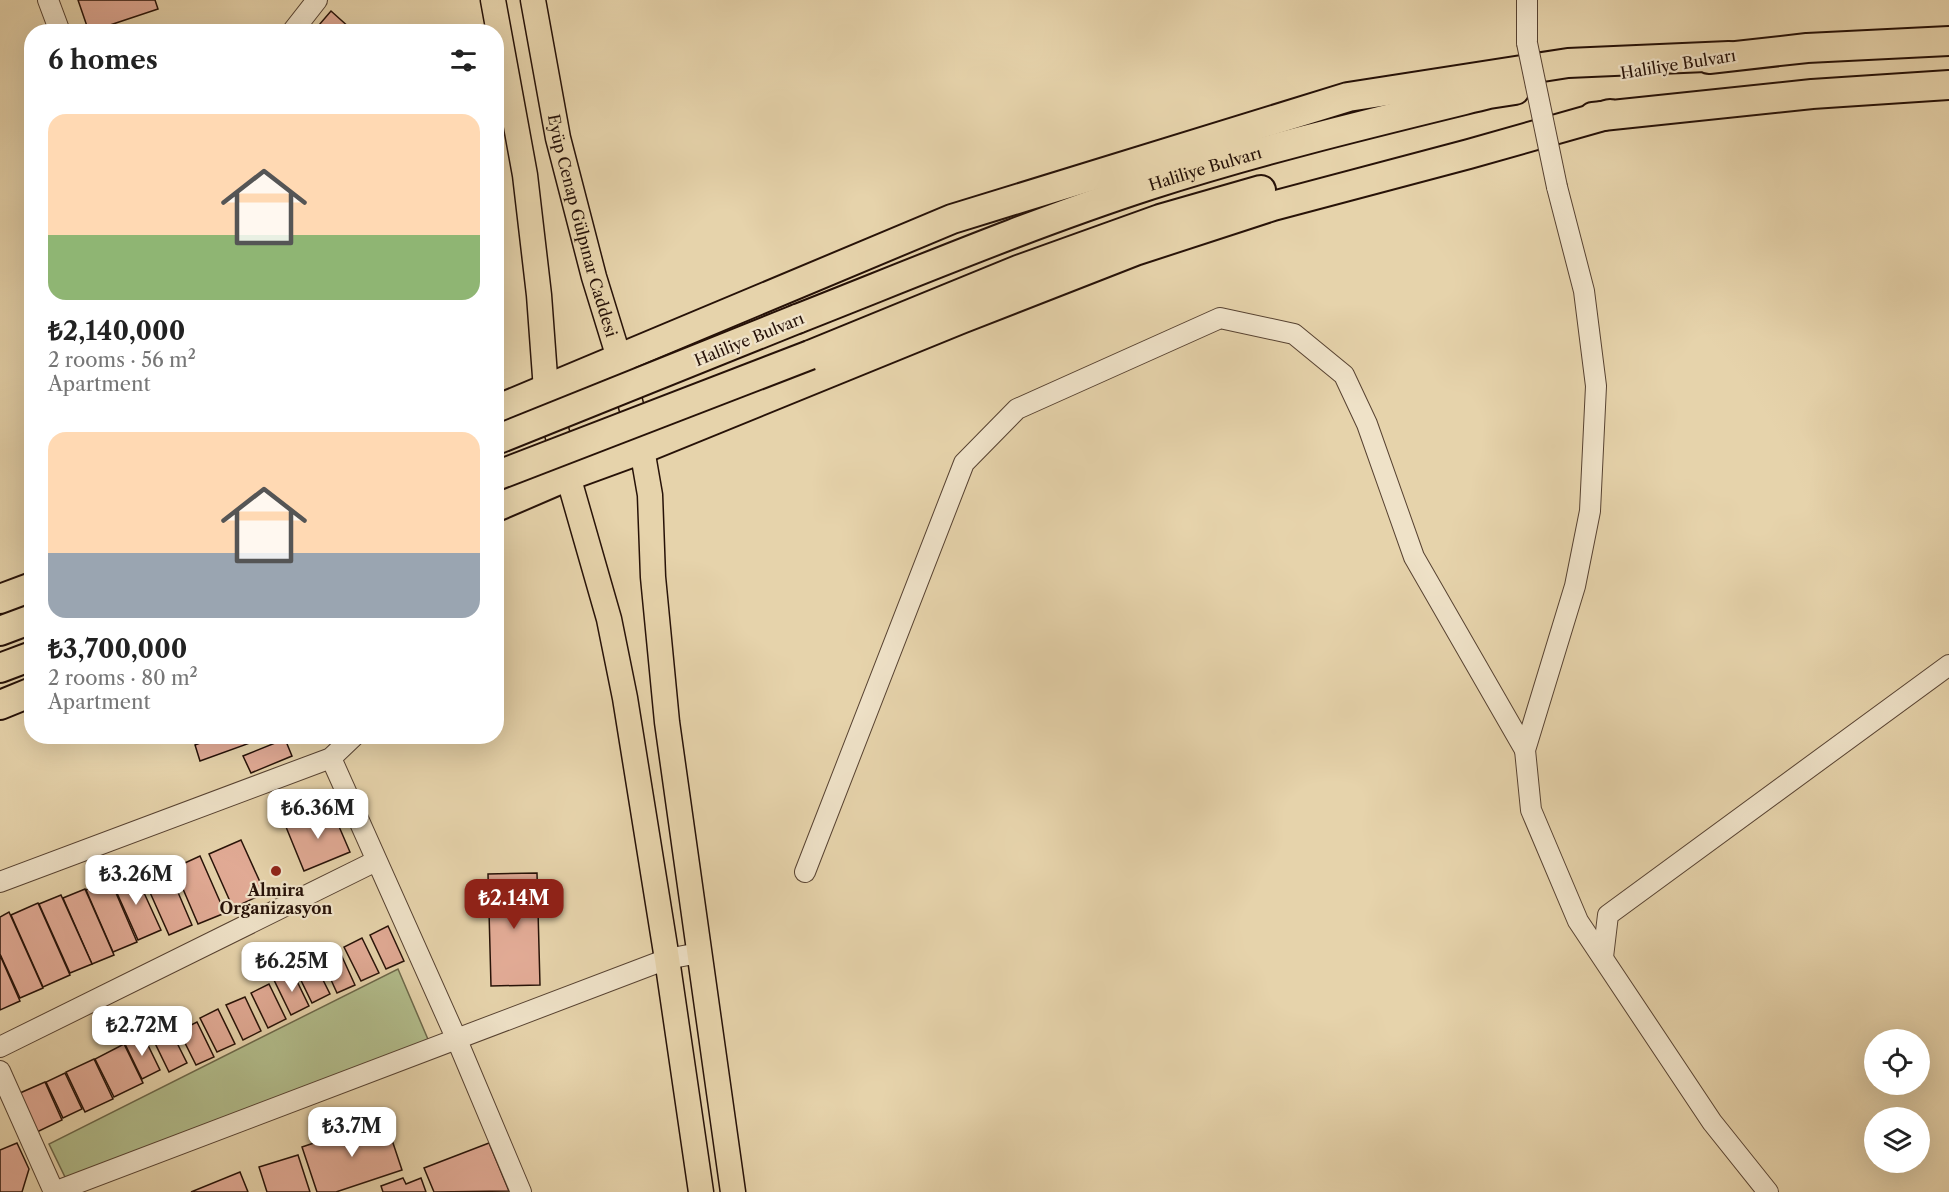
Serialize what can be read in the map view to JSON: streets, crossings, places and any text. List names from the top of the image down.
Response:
{
  "streets": {
    "highway": ["Haliliye Bulvarı"],
    "main road": ["Eyüp Cenap Gülpınar Caddesi"]
  },
  "places": ["Almira Organizasyon"],
  "page": {
    "heading": "6 homes",
    "list": [
      {
        "name": "₺2,140,000",
        "note": "2 rooms · 56 m² · Apartment"
      },
      {
        "name": "₺3,700,000",
        "note": "2 rooms · 80 m² · Apartment"
      }
    ],
    "price": [
      "₺6.36M",
      "₺3.26M",
      "₺2.14M",
      "₺6.25M",
      "₺2.72M",
      "₺3.7M"
    ]
  }
}
